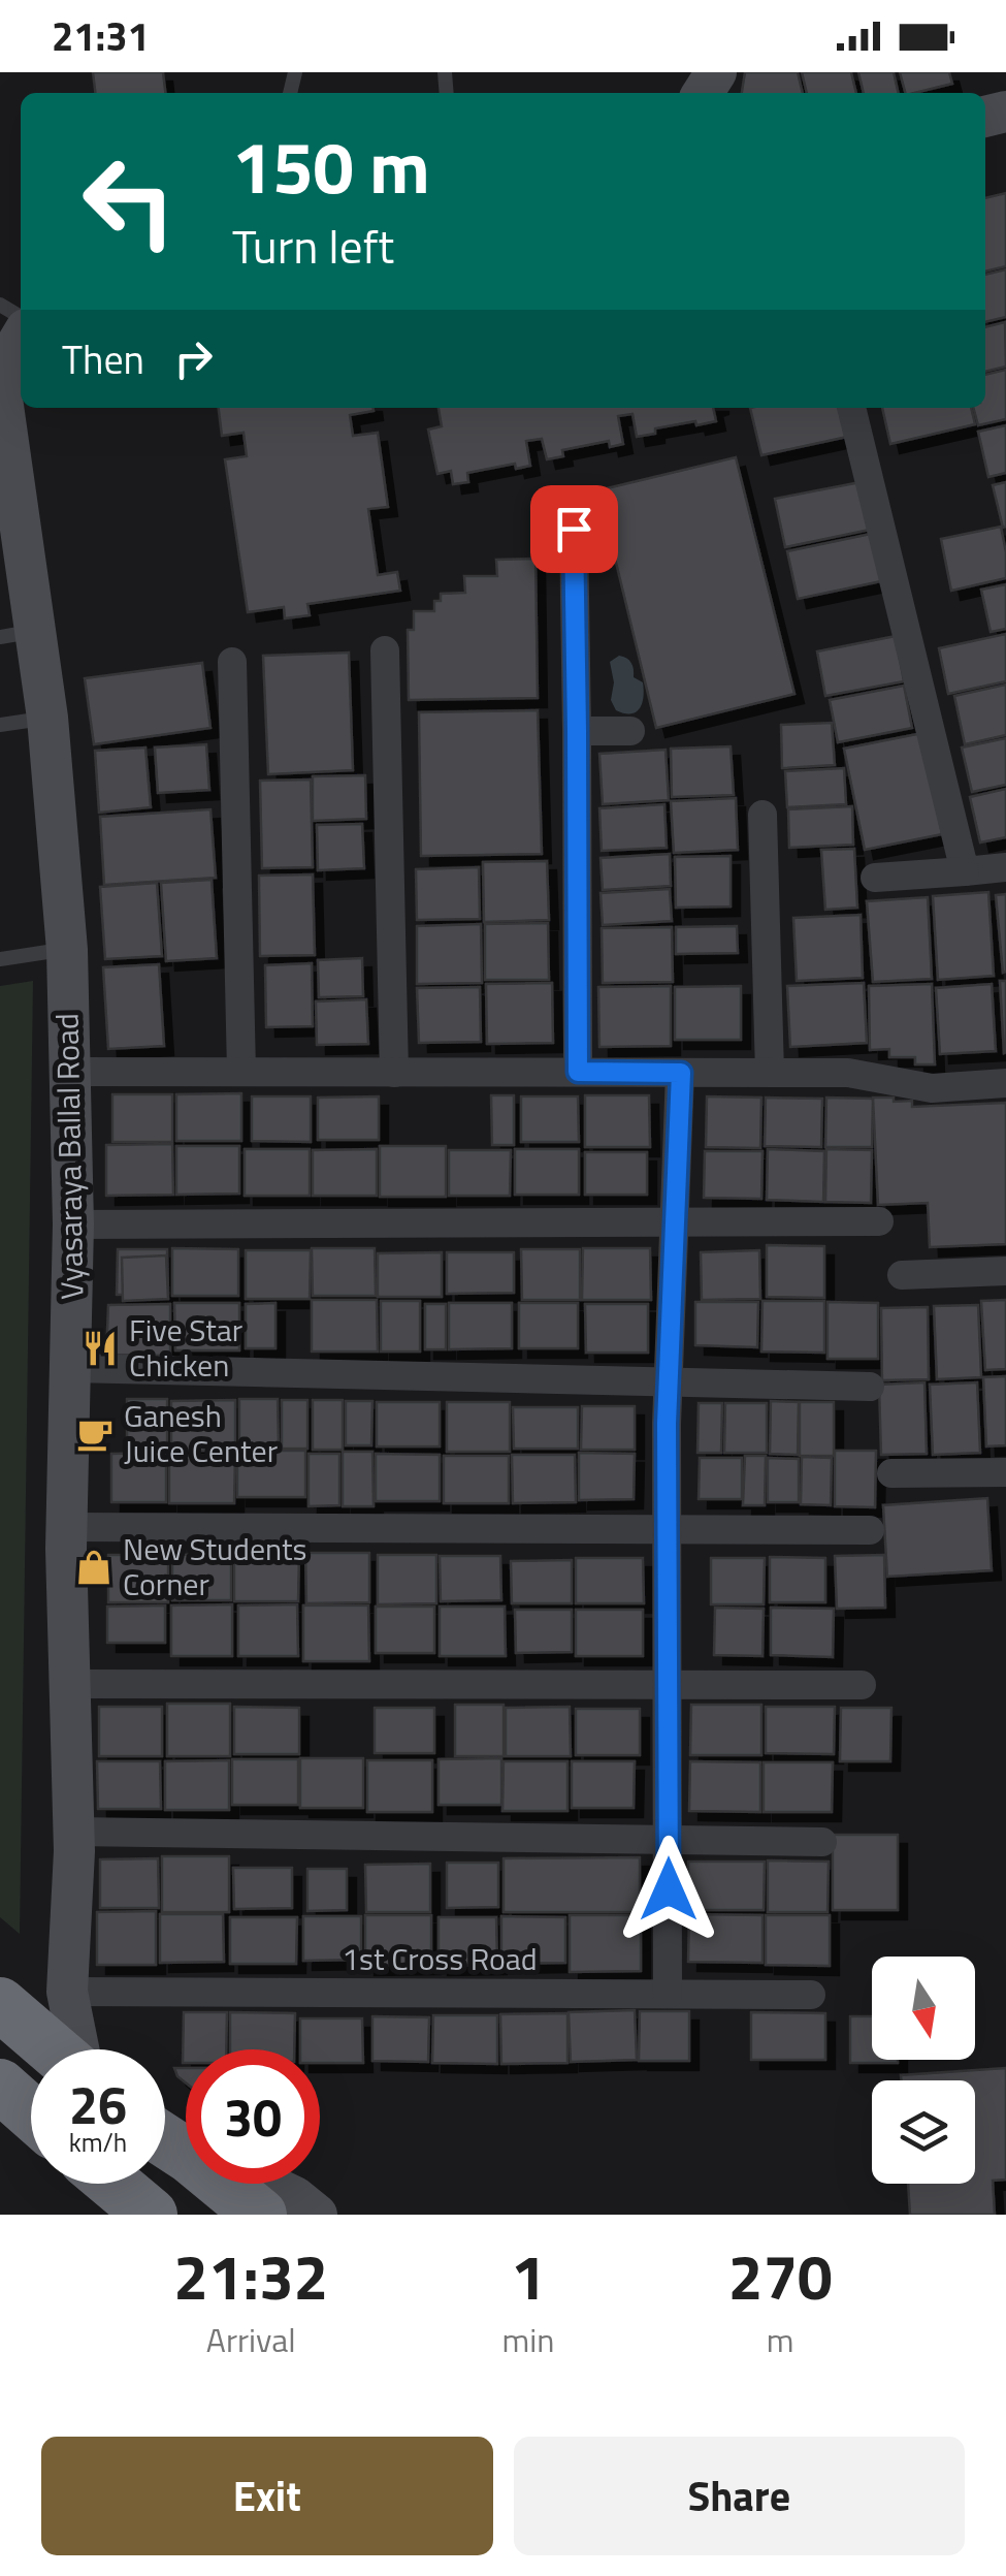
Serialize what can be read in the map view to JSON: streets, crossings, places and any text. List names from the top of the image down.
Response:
{
  "streets": {
    "main road": ["Vyasaraya Ballal Road"],
    "street": ["1st Cross Road"]
  },
  "crossings": [
    ["Vyasaraya Ballal Road", "1st Cross Road"]
  ],
  "places": {
    "restaurant": ["Five Star Chicken"],
    "cafe": ["Ganesh Juice Center"],
    "shop": ["New Students Corner"]
  },
  "north": "bottom",
  "page": {
    "status": "21:31",
    "turn": ["150 m", "Turn left"],
    "then": "Then",
    "speed": "26 km/h",
    "limit": "30",
    "eta": [
      "21:32",
      "Arrival",
      "1",
      "min",
      "270",
      "m"
    ],
    "buttons": ["Exit", "Share"]
  }
}
